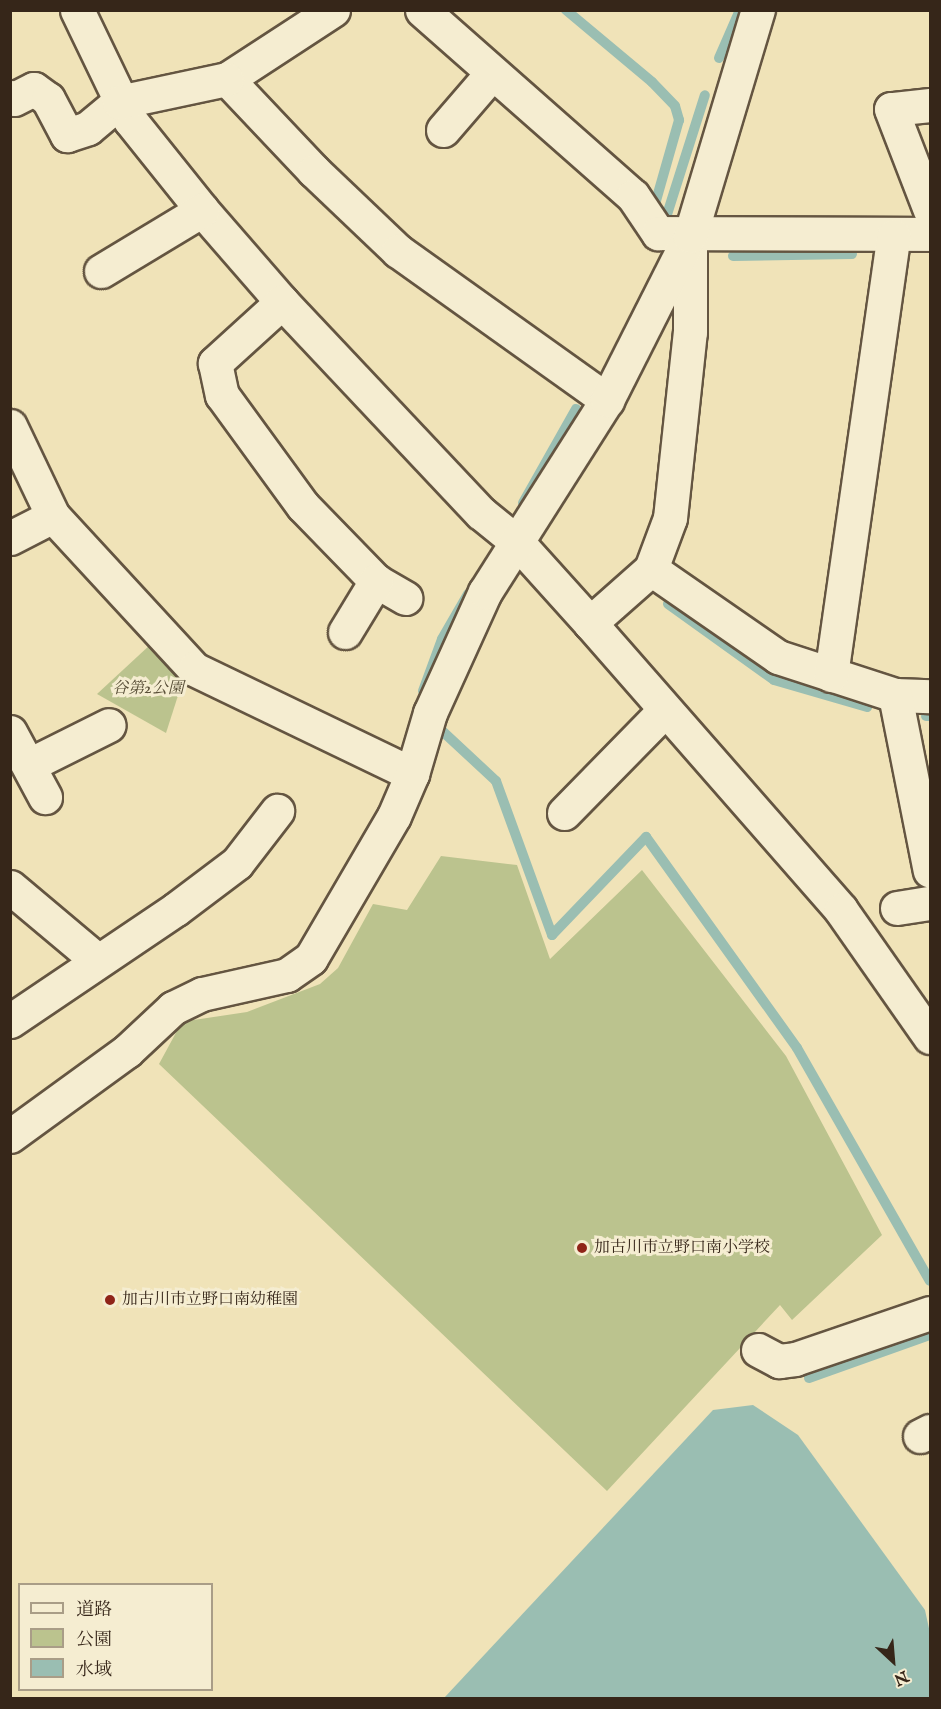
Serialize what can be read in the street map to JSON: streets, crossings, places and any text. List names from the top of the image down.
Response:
{
  "parks": ["谷第2公園"],
  "places": ["加古川市立野口南小学校", "加古川市立野口南幼稚園"],
  "legend": ["道路", "公園", "水域"],
  "north": "bottom right"
}
